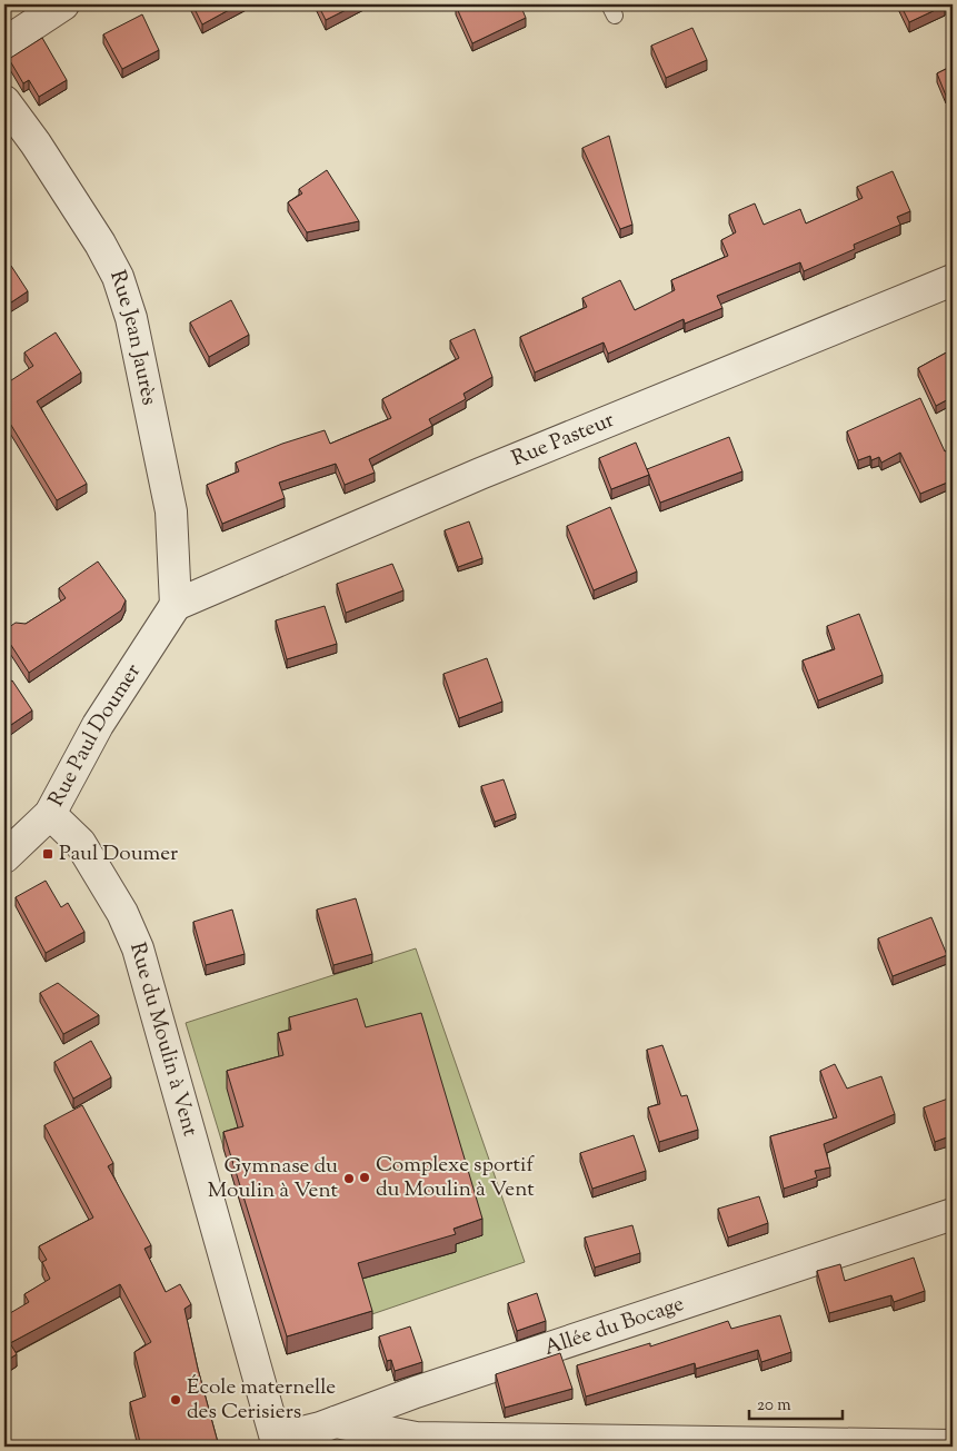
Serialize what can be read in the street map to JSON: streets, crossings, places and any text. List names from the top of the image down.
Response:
{
  "streets": {
    "street": [
      "Rue Jean Jaurès",
      "Rue Pasteur",
      "Rue Paul Doumer",
      "Rue du Moulin à Vent",
      "Allée du Bocage"
    ]
  },
  "crossings": [
    ["Rue Jean Jaurès", "Rue Pasteur"],
    ["Rue Jean Jaurès", "Rue Paul Doumer"],
    ["Rue Pasteur", "Rue Paul Doumer"],
    ["Rue Paul Doumer", "Rue du Moulin à Vent"],
    ["Rue du Moulin à Vent", "Allée du Bocage"]
  ],
  "places": {
    "transit": ["Paul Doumer"],
    "other": ["Complexe sportif du Moulin à Vent", "Gymnase du Moulin à Vent", "École maternelle des Cerisiers"]
  },
  "scale_bar": "20 m"
}
